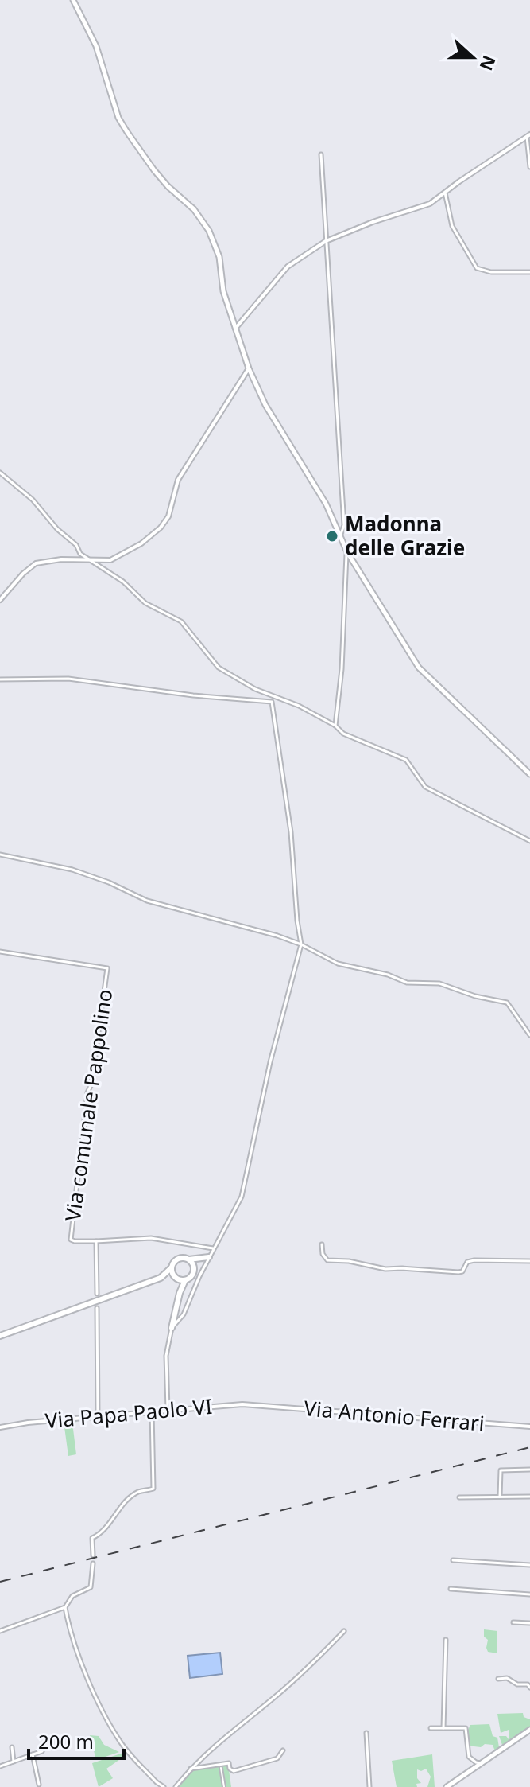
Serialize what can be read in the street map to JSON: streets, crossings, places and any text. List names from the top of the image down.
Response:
{
  "streets": {
    "street": ["Via comunale Pappolino", "Via Papa Paolo VI", "Via Antonio Ferrari"]
  },
  "crossings": [
    ["Via Papa Paolo VI", "Via Antonio Ferrari"]
  ],
  "places": ["Madonna delle Grazie"],
  "scale_bar": "200 m",
  "north": "right"
}
